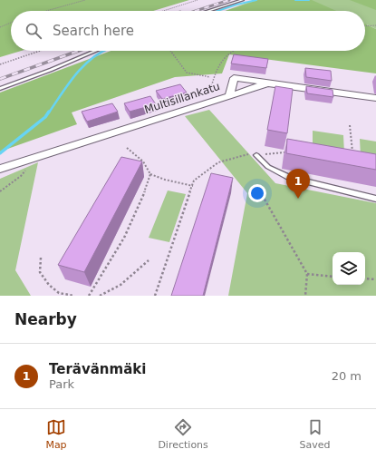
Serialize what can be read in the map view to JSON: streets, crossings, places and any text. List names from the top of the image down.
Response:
{
  "streets": {
    "street": ["Multisillankatu"]
  },
  "page": {
    "search": "Search here",
    "pins": "1",
    "heading": "Nearby",
    "list": [
      {
        "mark": "1",
        "name": "Terävänmäki",
        "note": "Park",
        "value": "20 m"
      }
    ],
    "nav": ["Map", "Directions", "Saved"]
  }
}
